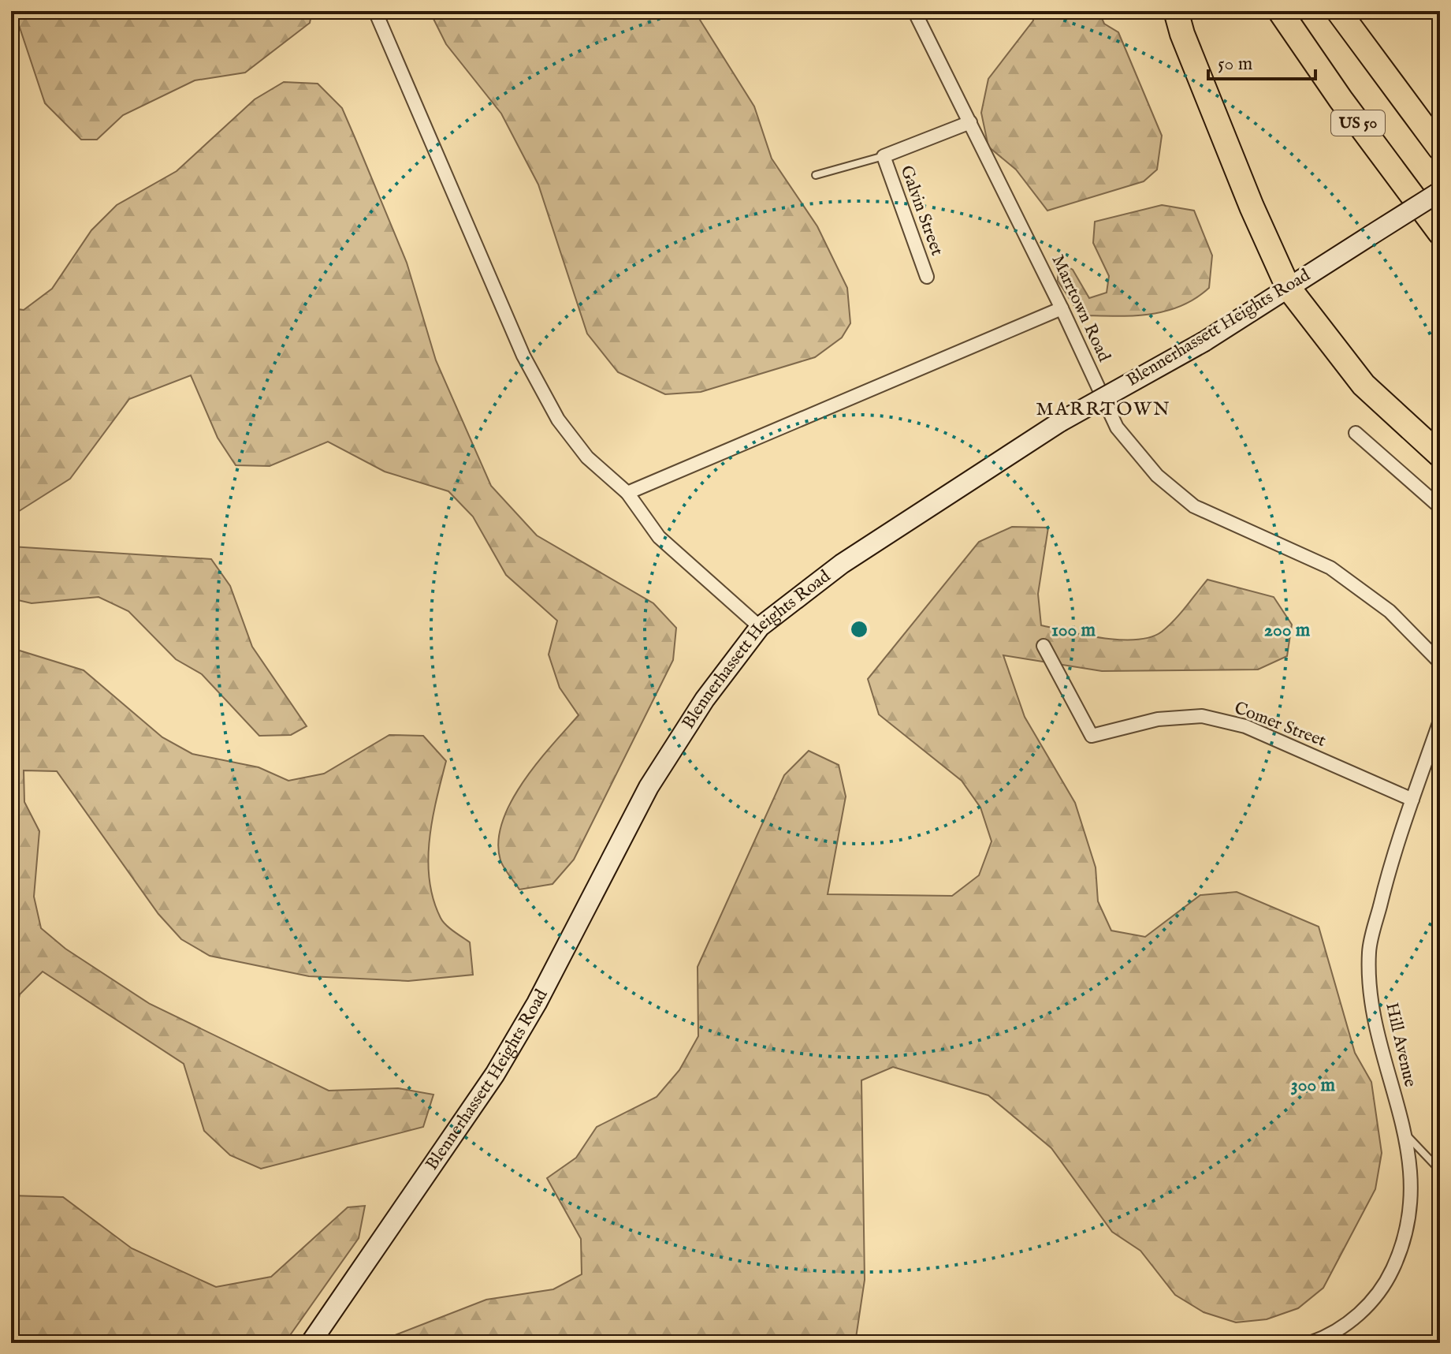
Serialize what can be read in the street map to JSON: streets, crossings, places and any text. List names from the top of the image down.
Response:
{
  "streets": {
    "highway": ["US 50"],
    "street": [
      "Galvin Street",
      "Marrtown Road",
      "Blennerhassett Heights Road",
      "Comer Street",
      "Hill Avenue"
    ]
  },
  "crossings": [
    ["Comer Street", "Hill Avenue"]
  ],
  "districts": ["MARRTOWN"],
  "scale_bar": "50 m",
  "rings": ["100 m", "200 m", "300 m"]
}
